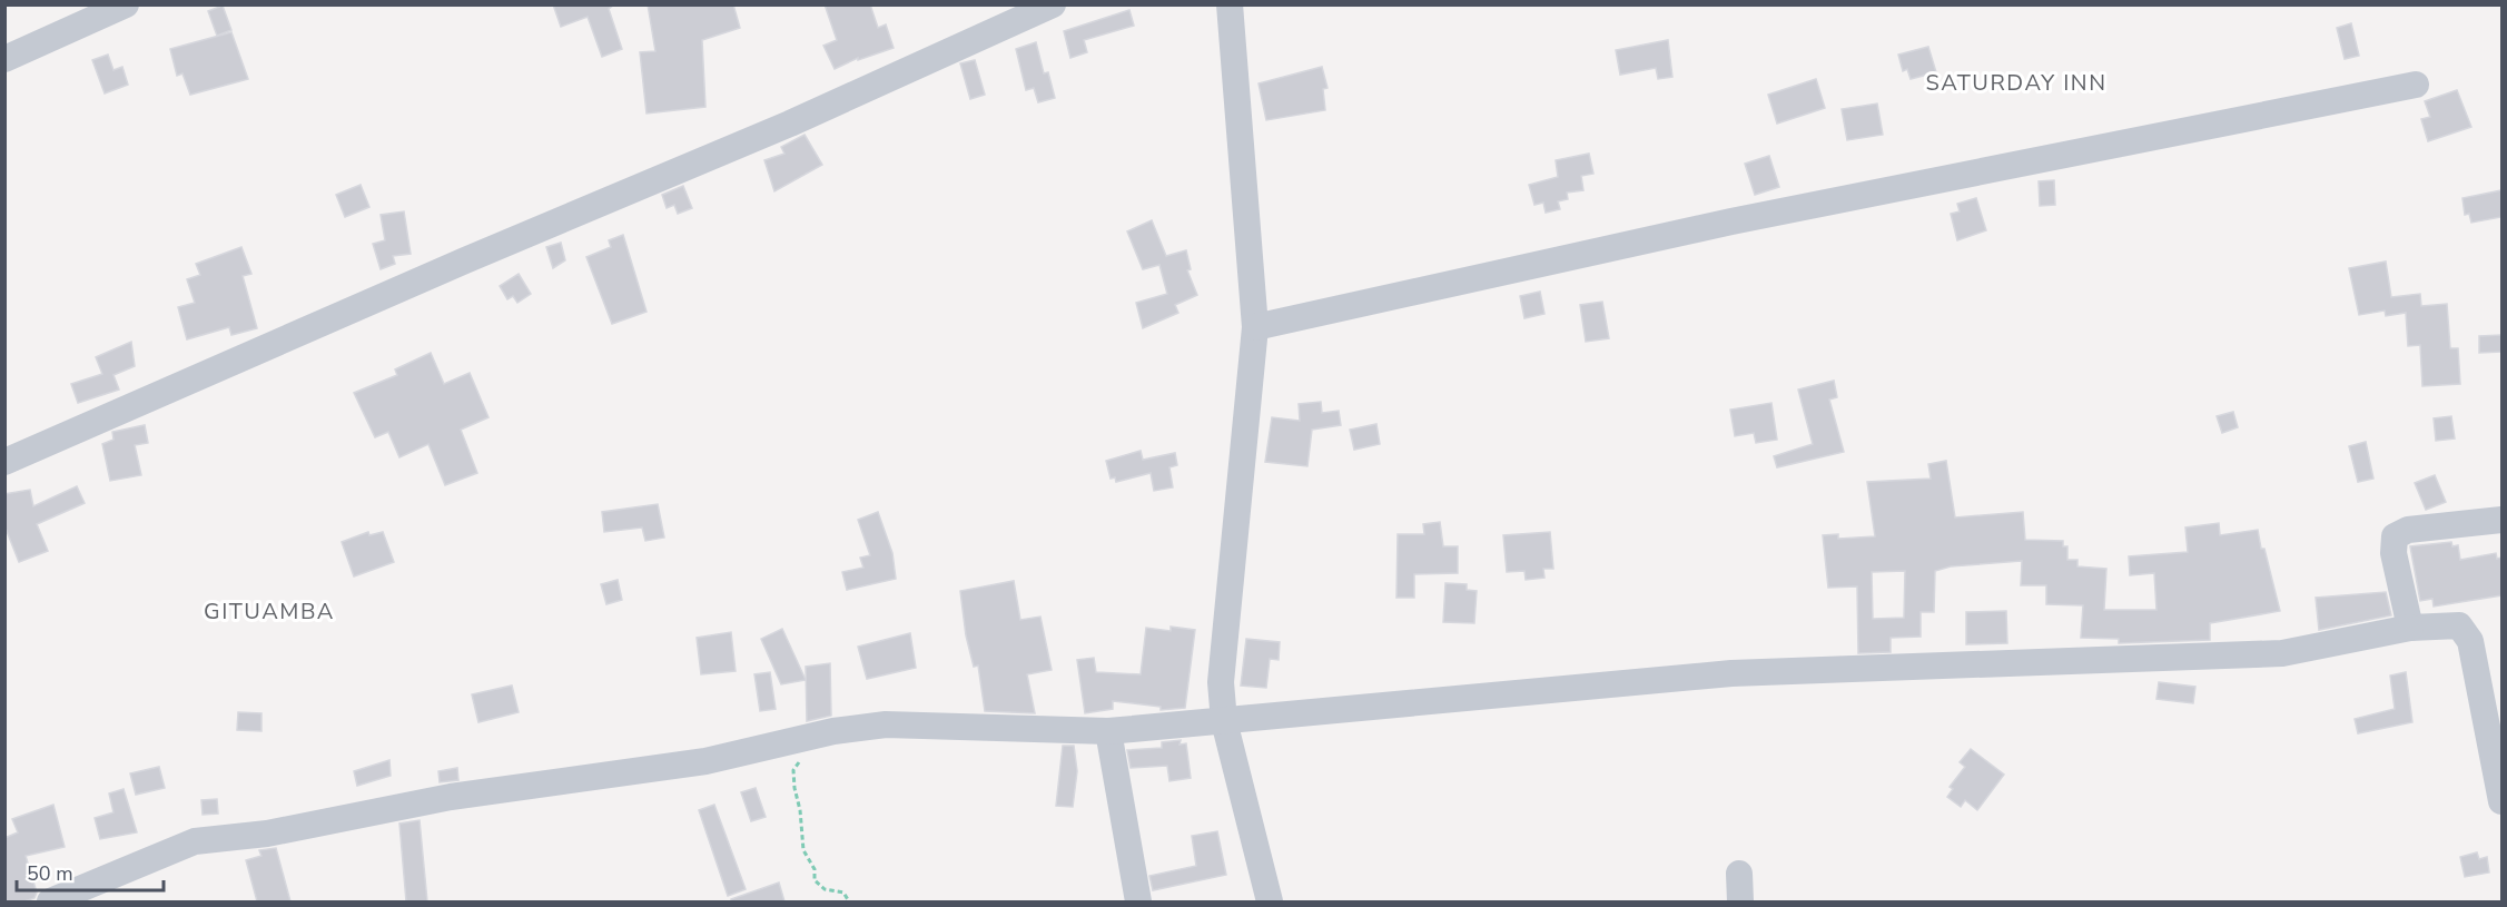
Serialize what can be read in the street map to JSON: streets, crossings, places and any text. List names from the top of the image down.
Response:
{
  "districts": ["SATURDAY INN", "GITUAMBA"],
  "scale_bar": "50 m"
}
